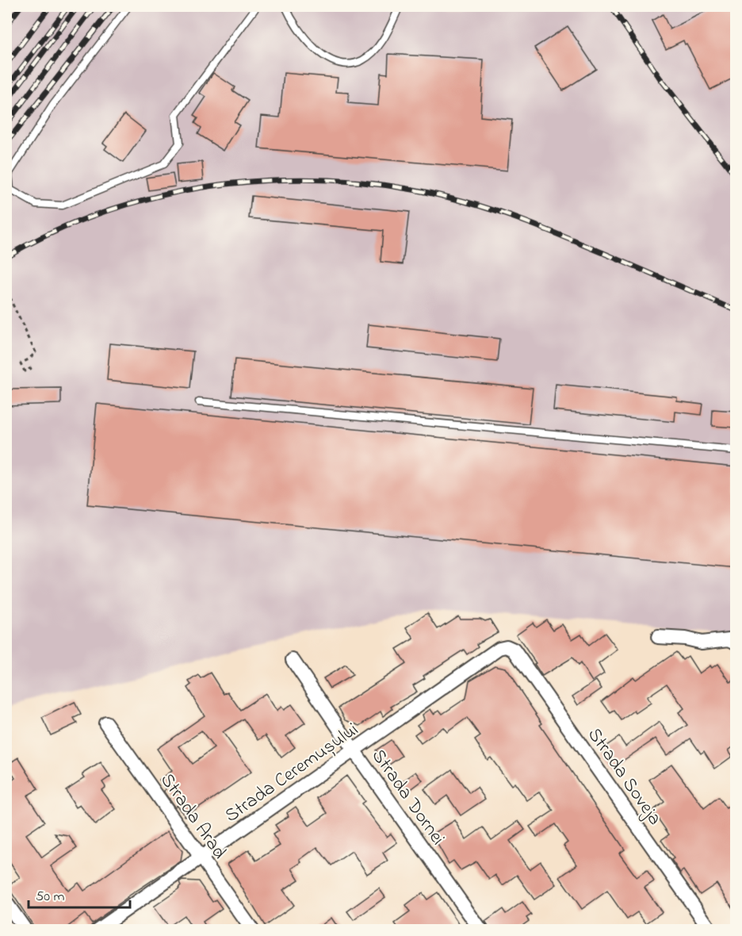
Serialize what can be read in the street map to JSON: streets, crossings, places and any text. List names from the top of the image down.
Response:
{
  "streets": {
    "street": [
      "Strada Ceremușului",
      "Strada Soveja",
      "Strada Dornei",
      "Strada Arad"
    ]
  },
  "crossings": [
    ["Strada Ceremușului", "Strada Soveja"],
    ["Strada Ceremușului", "Strada Dornei"],
    ["Strada Ceremușului", "Strada Arad"]
  ],
  "scale_bar": "50 m"
}
